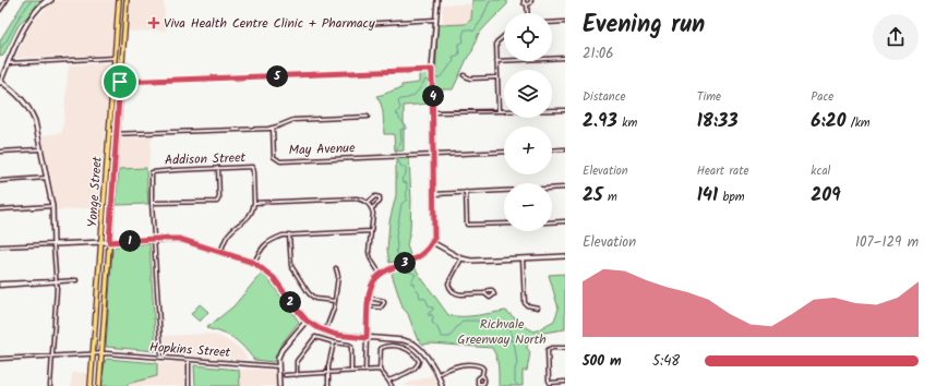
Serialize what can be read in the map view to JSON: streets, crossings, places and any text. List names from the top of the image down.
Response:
{
  "streets": {
    "main road": ["Yonge Street"],
    "street": ["May Avenue", "Addison Street", "Hopkins Street"]
  },
  "crossings": [
    ["Addison Street", "Hopkins Street"],
    ["Yonge Street", "Hopkins Street"]
  ],
  "parks": ["Richvale Greenway North"],
  "places": {
    "health": ["Viva Health Centre Clinic + Pharmacy"]
  },
  "page": {
    "heading": ["Evening run", "21:06"],
    "map_buttons": ["+", "−"],
    "pins": [
      "5",
      "4",
      "1",
      "3",
      "2"
    ],
    "stats": [
      ["Distance", "2.93 km"],
      ["Time", "18:33"],
      ["Pace", "6:20 /km"],
      ["Elevation", "25 m"],
      ["Heart rate", "141 bpm"],
      ["kcal", "209"]
    ],
    "chart": ["Elevation", "107–129 m"],
    "list": [
      {
        "name": "500 m",
        "note": "5:48"
      }
    ]
  }
}
